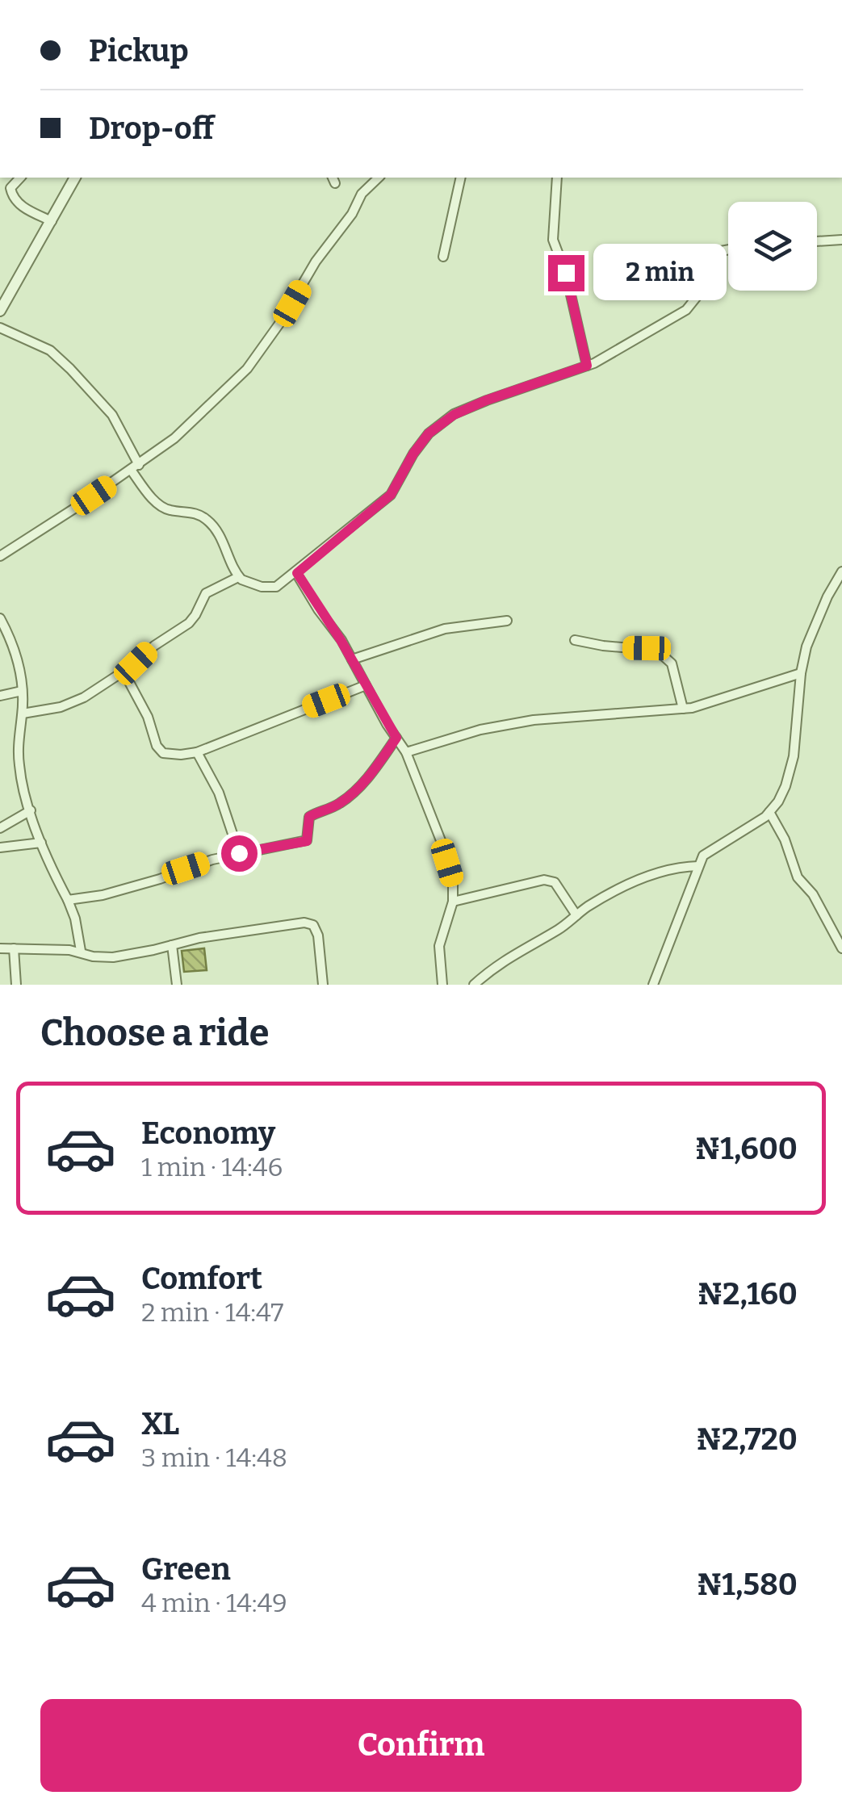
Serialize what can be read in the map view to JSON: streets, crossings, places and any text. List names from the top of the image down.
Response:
{
  "page": {
    "banner": ["Pickup", "Drop-off"],
    "bubble": "2 min",
    "heading": "Choose a ride",
    "list": [
      {
        "name": "Economy",
        "note": "1 min · 14:46",
        "value": "₦1,600"
      },
      {
        "name": "Comfort",
        "note": "2 min · 14:47",
        "value": "₦2,160"
      },
      {
        "name": "XL",
        "note": "3 min · 14:48",
        "value": "₦2,720"
      },
      {
        "name": "Green",
        "note": "4 min · 14:49",
        "value": "₦1,580"
      }
    ],
    "buttons": "Confirm"
  }
}
